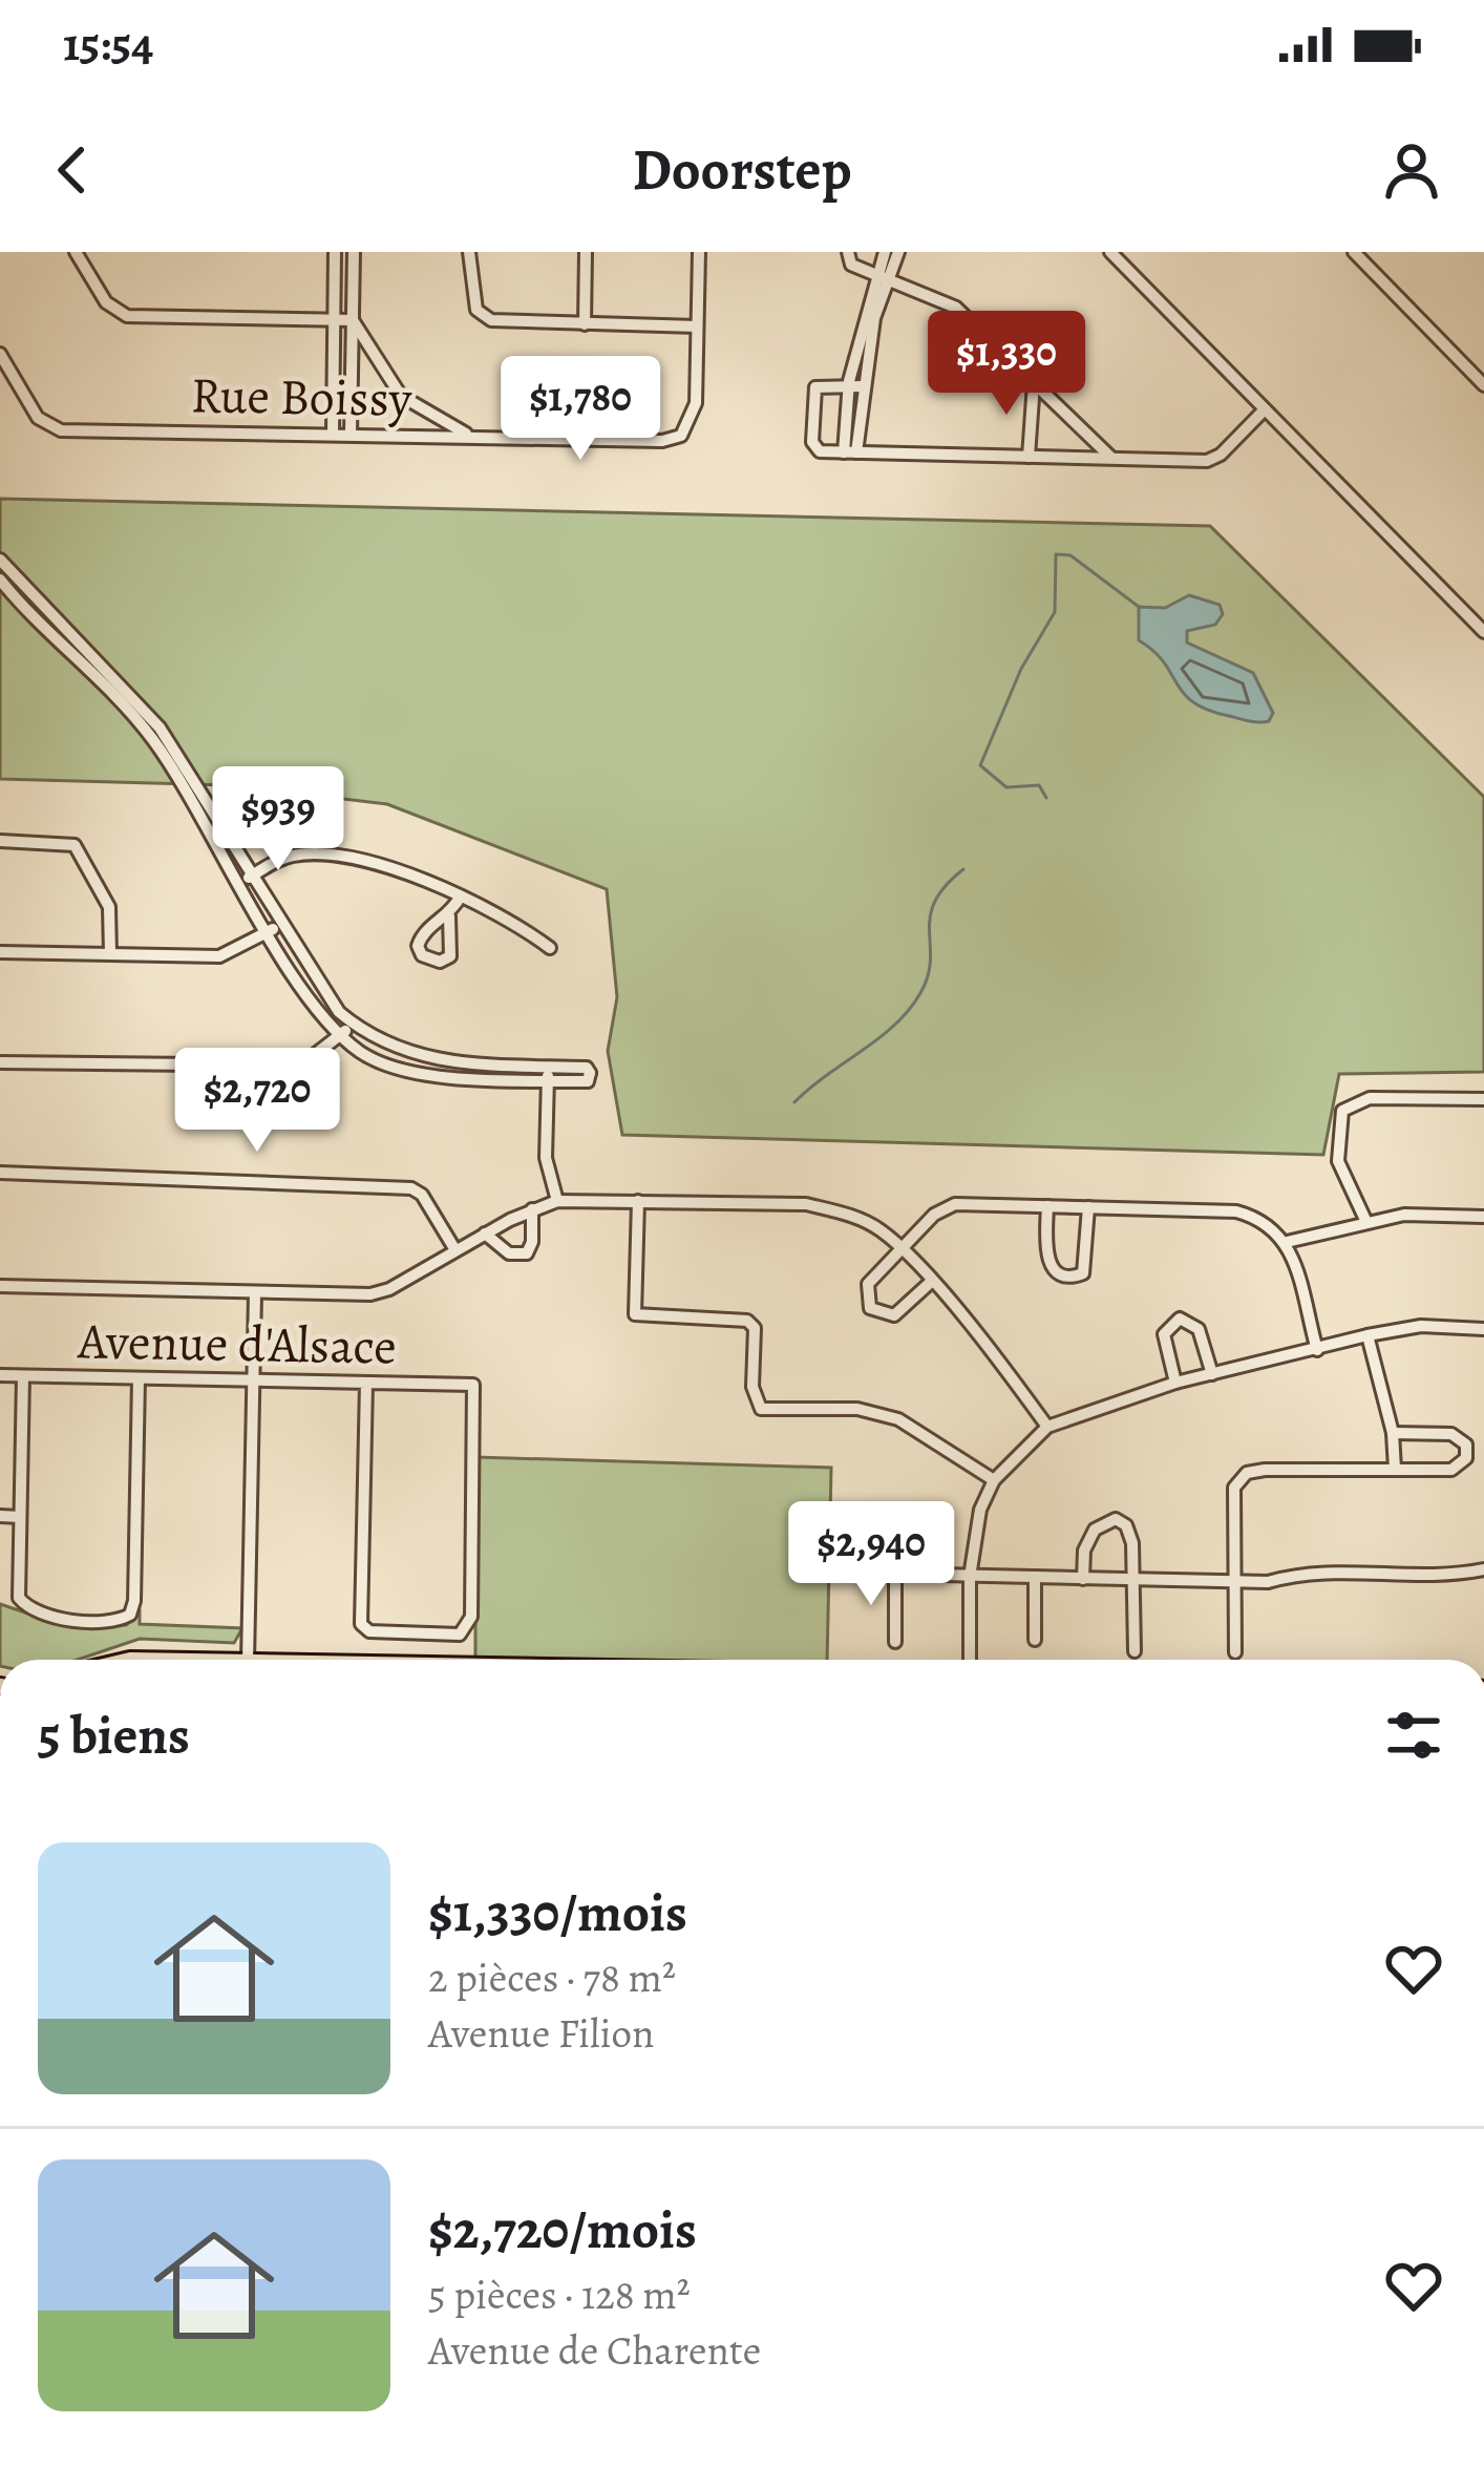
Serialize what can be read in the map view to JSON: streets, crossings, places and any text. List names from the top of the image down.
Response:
{
  "streets": {
    "street": ["Rue Boissy", "Avenue d'Alsace"]
  },
  "page": {
    "status": "15:54",
    "header": "Doorstep",
    "price": [
      "$1,330",
      "$1,780",
      "$939",
      "$2,720",
      "$2,940"
    ],
    "heading": "5 biens",
    "list": [
      {
        "name": "$1,330/mois",
        "note": "2 pièces · 78 m² · Avenue Filion"
      },
      {
        "name": "$2,720/mois",
        "note": "5 pièces · 128 m² · Avenue de Charente"
      }
    ]
  }
}
